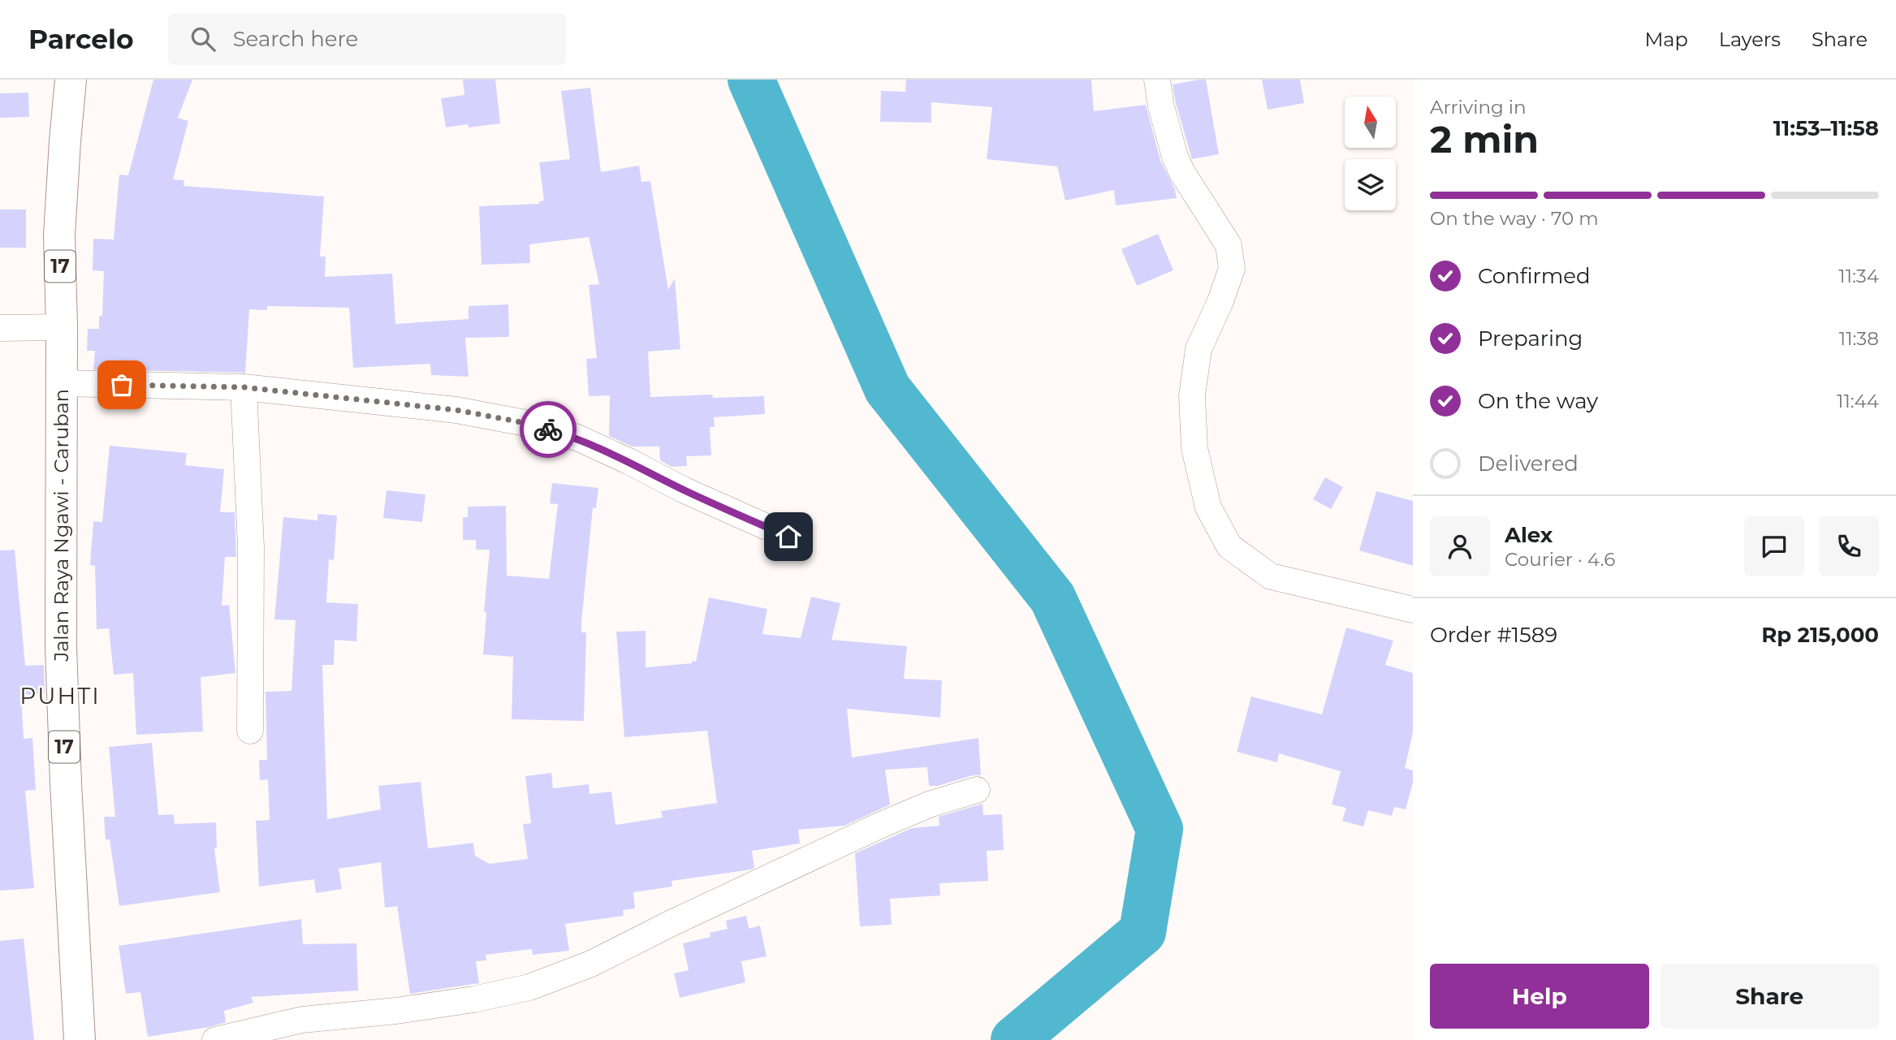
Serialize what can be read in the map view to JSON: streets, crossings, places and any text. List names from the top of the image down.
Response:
{
  "streets": {
    "highway": ["17", "Jalan Raya Ngawi - Caruban"]
  },
  "districts": ["PUHTI"],
  "north": "top",
  "page": {
    "header": "Parcelo",
    "search": "Search here",
    "nav": ["Map", "Layers", "Share"],
    "heading": ["2 min", "Arriving in", "11:53–11:58"],
    "panel": [
      "Alex",
      "Courier · 4.6",
      "Order #1589",
      "Rp 215,000"
    ],
    "bar": "On the way · 70 m",
    "list": [
      ["Confirmed", "11:34"],
      ["Preparing", "11:38"],
      ["On the way", "11:44"],
      "Delivered"
    ],
    "buttons": ["Help", "Share"]
  }
}
